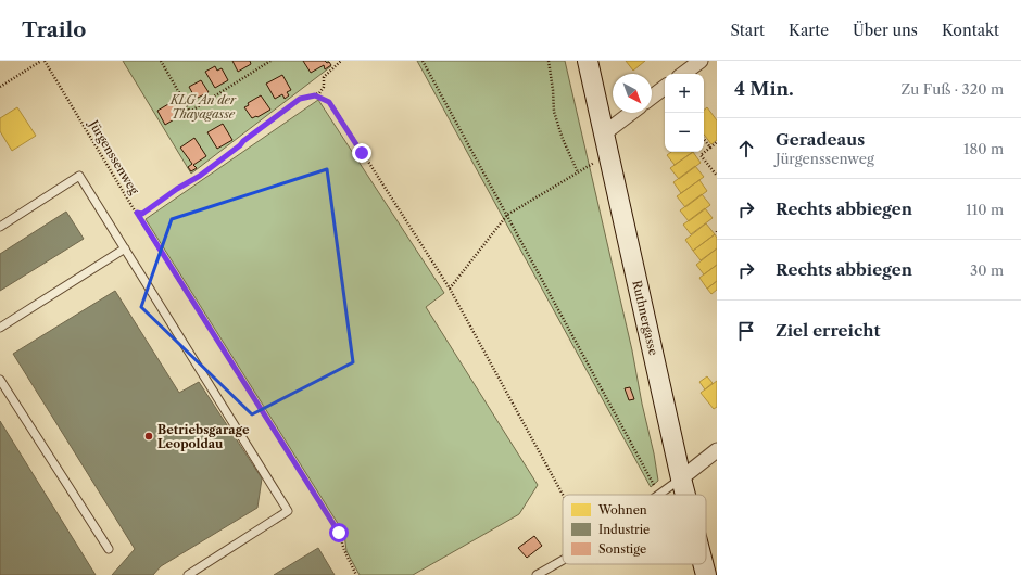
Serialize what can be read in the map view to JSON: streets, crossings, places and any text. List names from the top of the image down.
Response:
{
  "streets": {
    "street": ["Ruthnergasse"],
    "path": ["Jürgenssenweg"]
  },
  "parks": ["KLG An der Thayagasse"],
  "places": ["Betriebsgarage Leopoldau"],
  "legend": ["Wohnen", "Industrie", "Sonstige"],
  "north": "bottom right",
  "page": {
    "header": "Trailo",
    "nav": [
      "Start",
      "Karte",
      "Über uns",
      "Kontakt"
    ],
    "heading": ["4 Min.", "Zu Fuß · 320 m"],
    "map_buttons": ["+", "−"],
    "list": [
      ["Geradeaus", "Jürgenssenweg", "180 m"],
      ["Rechts abbiegen", "110 m"],
      ["Rechts abbiegen", "30 m"],
      "Ziel erreicht"
    ]
  }
}
